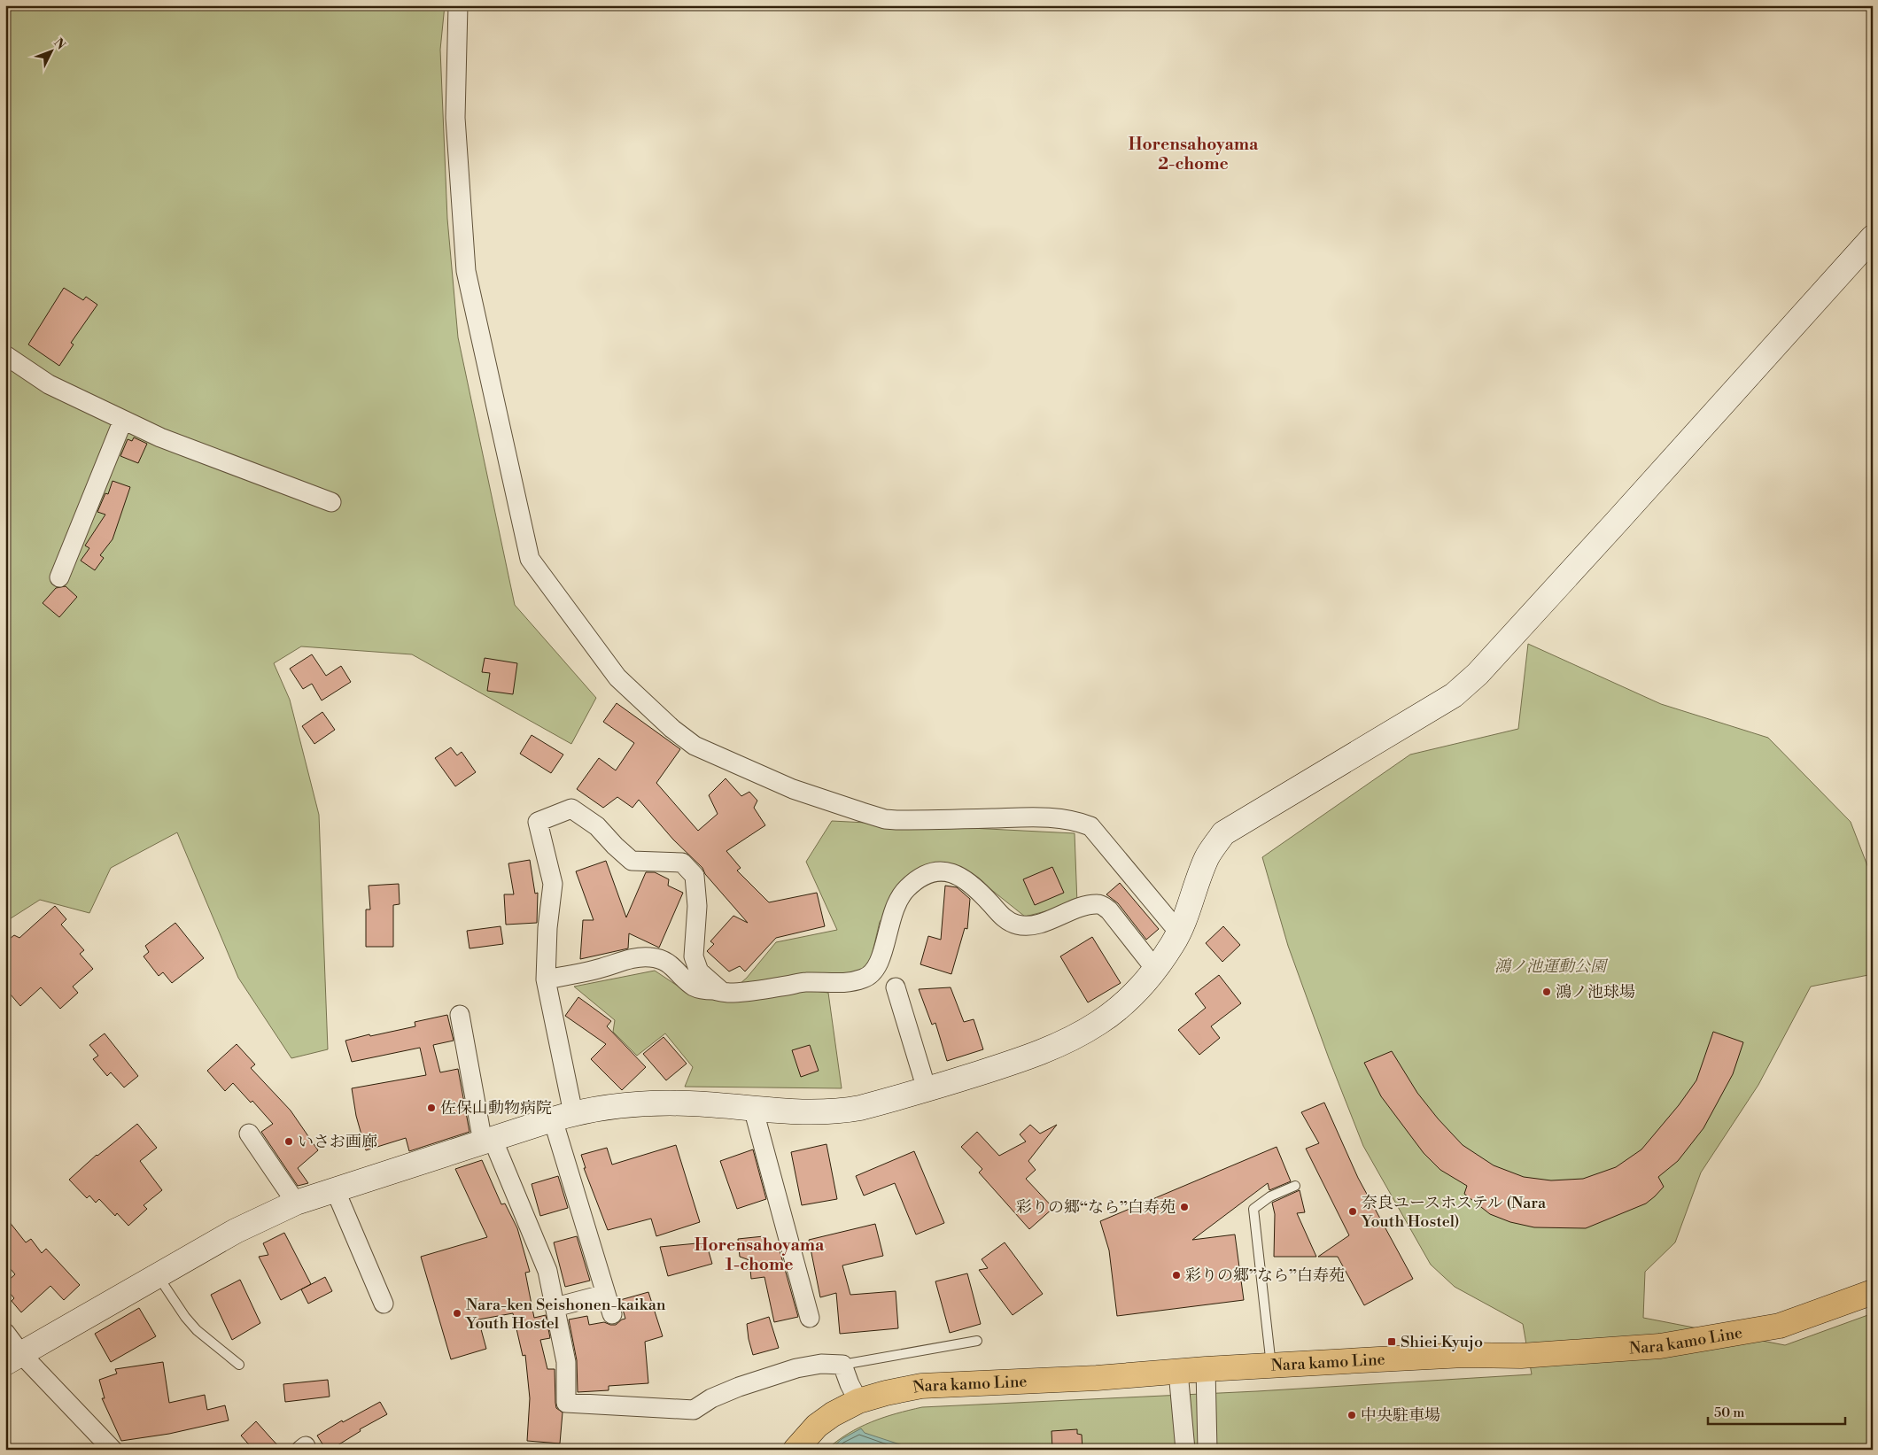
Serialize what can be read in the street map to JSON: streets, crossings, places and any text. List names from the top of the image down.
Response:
{
  "streets": {
    "main road": ["Nara kamo Line"]
  },
  "districts": ["Horensahoyama 2-chome", "Horensahoyama 1-chome"],
  "parks": ["鴻ノ池運動公園"],
  "places": {
    "other": [
      "鴻ノ池球場",
      "佐保山動物病院",
      "いさお画廊",
      "彩りの郷“なら”白寿苑",
      "奈良ユースホステル (Nara Youth Hostel)",
      "彩りの郷”なら”白寿苑",
      "Nara-ken Seishonen-kaikan Youth Hostel",
      "中央駐車場"
    ],
    "transit": ["Shiei Kyujo"]
  },
  "scale_bar": "50 m",
  "north": "top right"
}
